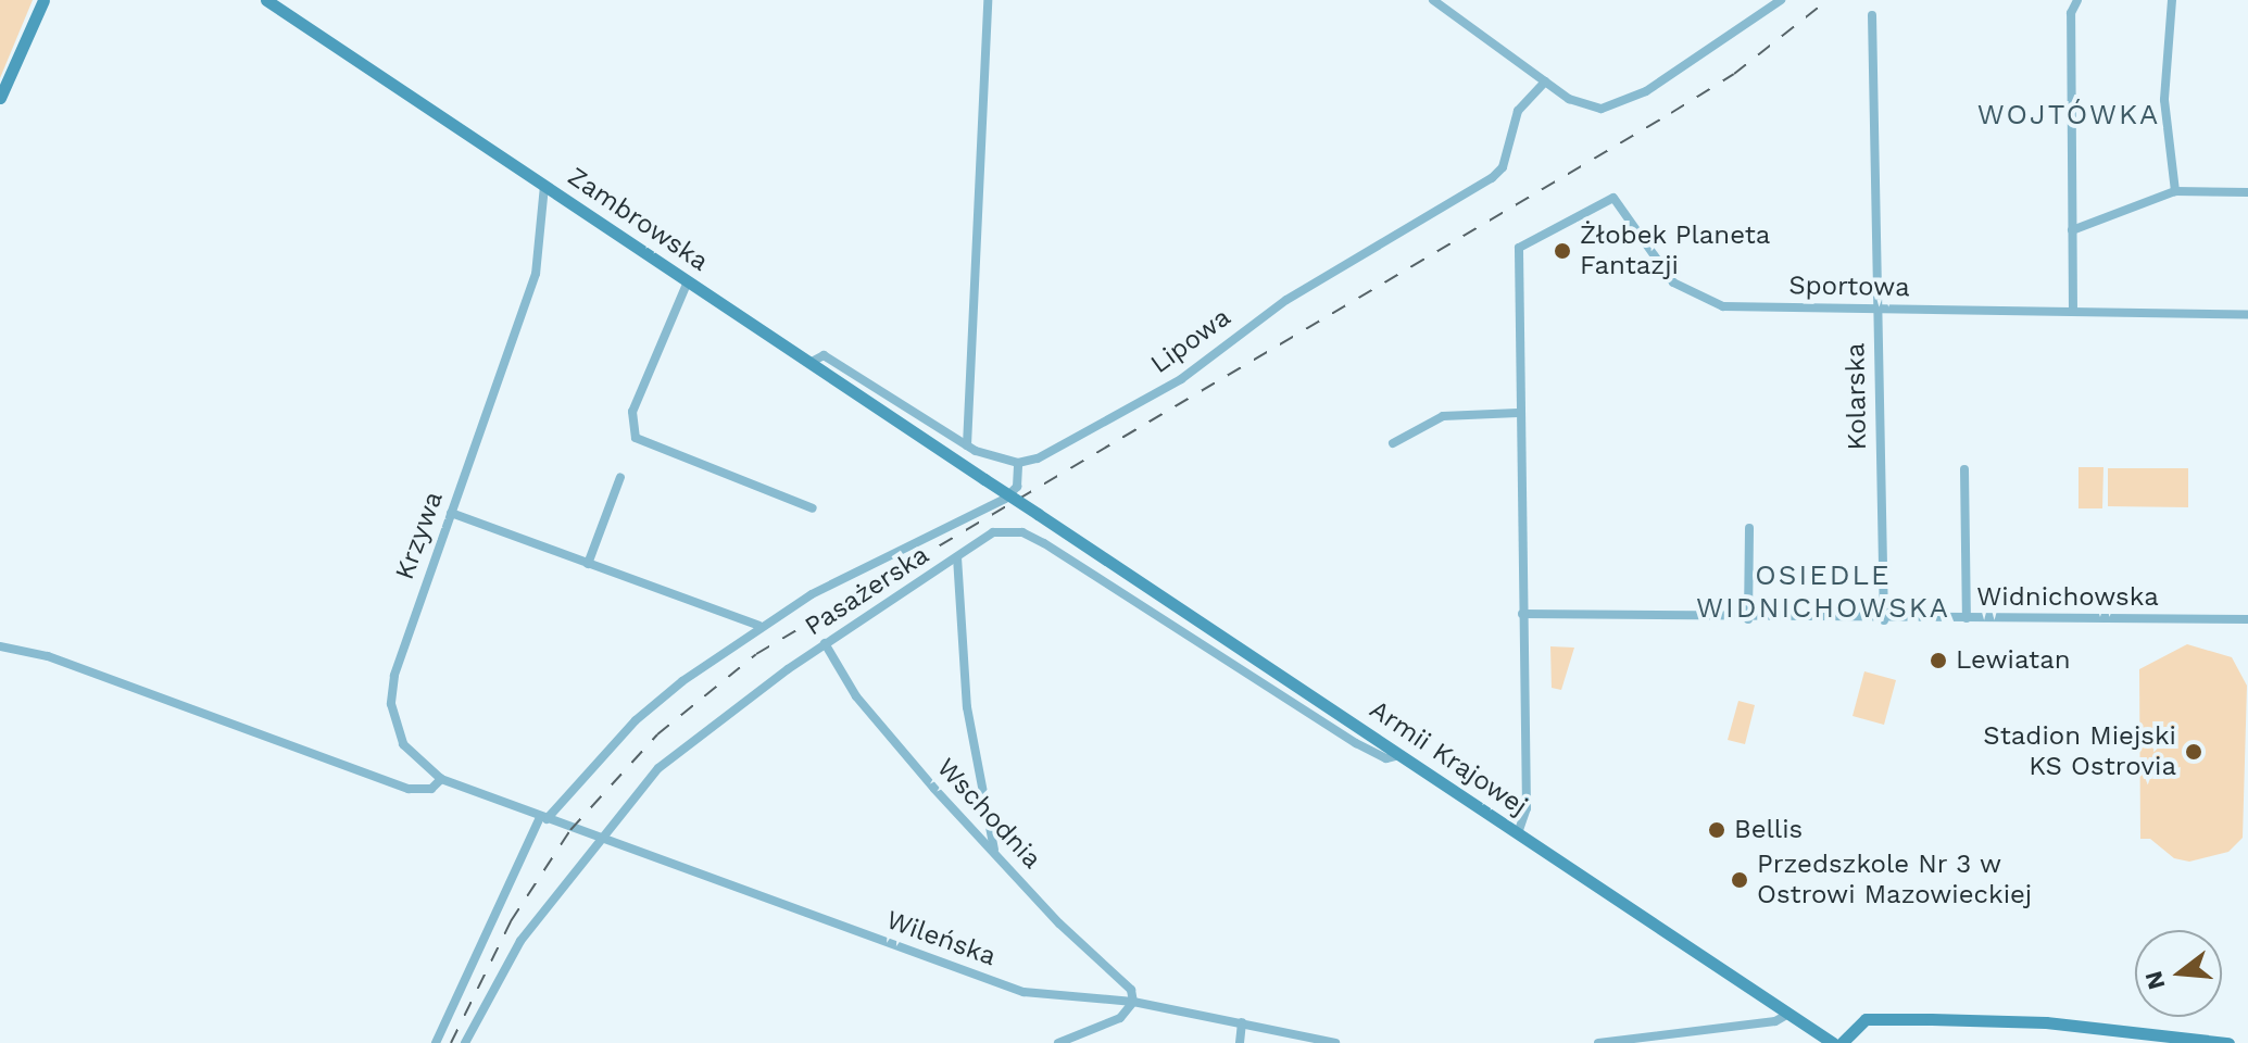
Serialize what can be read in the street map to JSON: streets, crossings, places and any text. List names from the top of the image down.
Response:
{
  "streets": {
    "main road": ["Zambrowska", "Armii Krajowej"],
    "street": [
      "Sportowa",
      "Lipowa",
      "Kolarska",
      "Krzywa",
      "Pasażerska",
      "Widnichowska",
      "Wschodnia",
      "Wileńska"
    ]
  },
  "crossings": [
    ["Zambrowska", "Krzywa"],
    ["Zambrowska", "Armii Krajowej"],
    ["Sportowa", "Kolarska"],
    ["Kolarska", "Widnichowska"],
    ["Krzywa", "Wileńska"],
    ["Pasażerska", "Armii Krajowej"],
    ["Pasażerska", "Wschodnia"],
    ["Pasażerska", "Wileńska"],
    ["Wschodnia", "Wileńska"]
  ],
  "districts": ["WOJTÓWKA", "OSIEDLE WIDNICHOWSKA"],
  "places": [
    "Żłobek Planeta Fantazji",
    "Lewiatan",
    "Stadion Miejski KS Ostrovia",
    "Bellis",
    "Przedszkole Nr 3 w Ostrowi Mazowieckiej"
  ],
  "north": "left"
}
